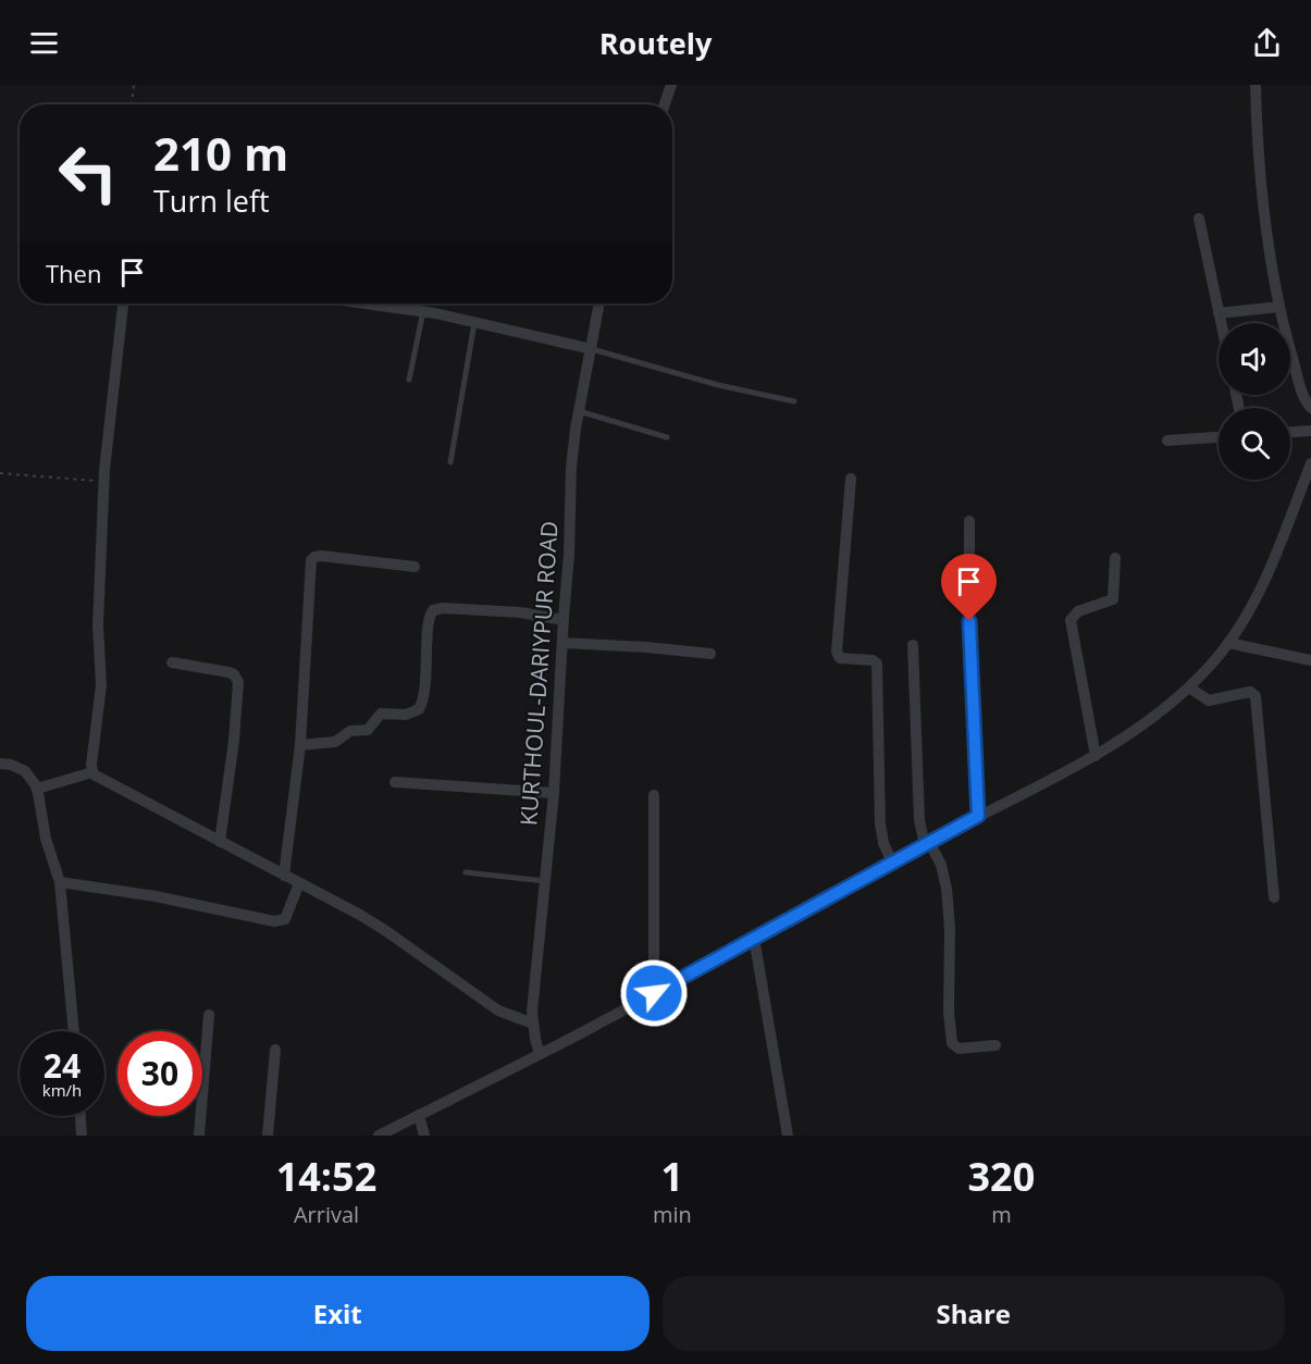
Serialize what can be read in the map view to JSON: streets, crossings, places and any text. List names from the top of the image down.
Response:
{
  "streets": {
    "street": ["KURTHOUL-DARIYPUR ROAD"]
  },
  "page": {
    "header": "Routely",
    "turn": ["210 m", "Turn left"],
    "then": "Then",
    "speed": "24 km/h",
    "limit": "30",
    "eta": [
      "14:52",
      "Arrival",
      "1",
      "min",
      "320",
      "m"
    ],
    "buttons": ["Exit", "Share"]
  }
}
